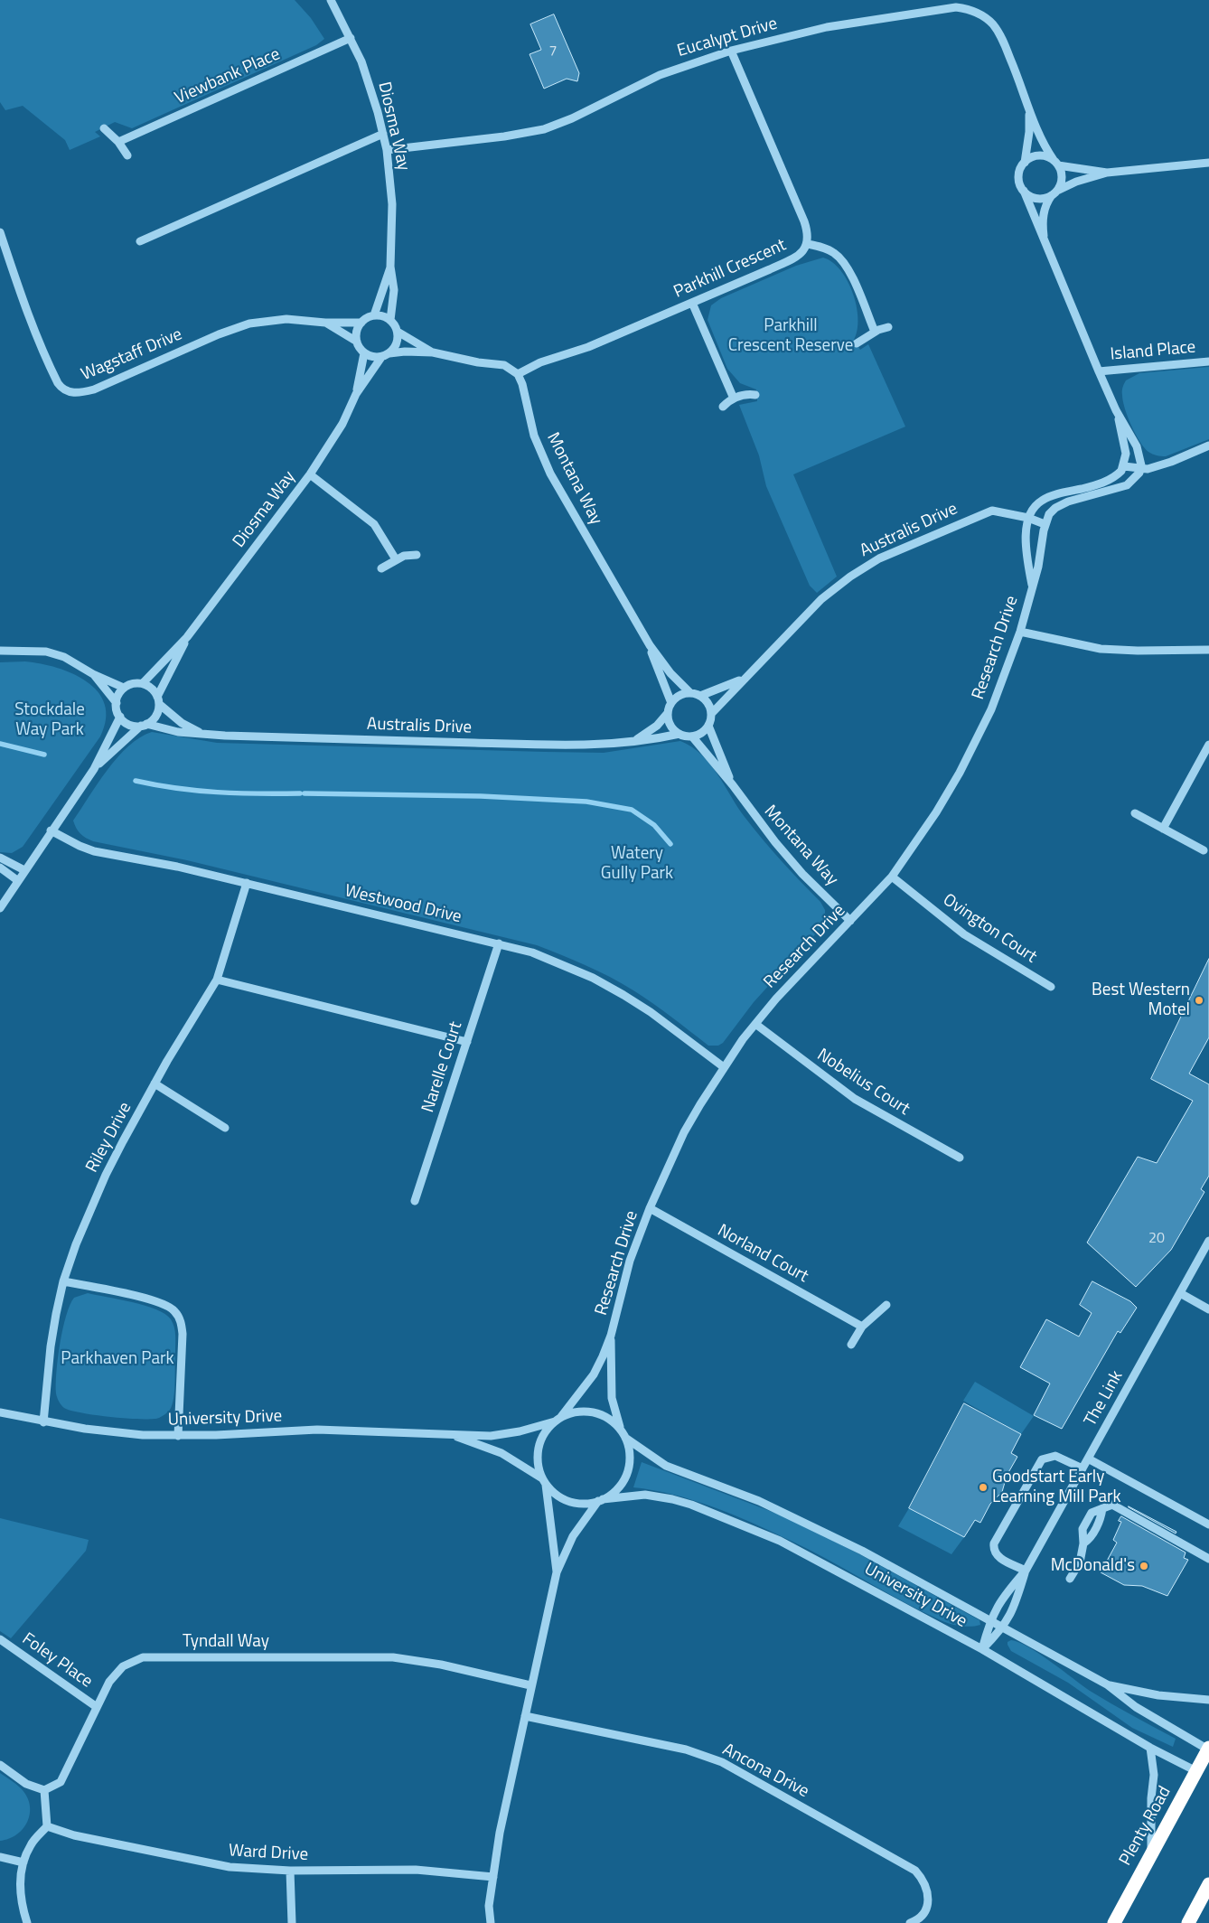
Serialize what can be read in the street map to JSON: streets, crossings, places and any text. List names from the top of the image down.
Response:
{
  "streets": {
    "highway": ["Plenty Road"],
    "street": [
      "Eucalypt Drive",
      "Viewbank Place",
      "Diosma Way",
      "Parkhill Crescent",
      "Island Place",
      "Wagstaff Drive",
      "Montana Way",
      "Australis Drive",
      "Research Drive",
      "Westwood Drive",
      "Ovington Court",
      "Narelle Court",
      "Nobelius Court",
      "Riley Drive",
      "Norland Court",
      "The Link",
      "University Drive",
      "Tyndall Way",
      "Foley Place",
      "Ancona Drive",
      "Ward Drive"
    ]
  },
  "crossings": [
    ["Eucalypt Drive", "Diosma Way"],
    ["Eucalypt Drive", "Parkhill Crescent"],
    ["Viewbank Place", "Diosma Way"],
    ["Diosma Way", "Wagstaff Drive"],
    ["Diosma Way", "Australis Drive"],
    ["Parkhill Crescent", "Montana Way"],
    ["Montana Way", "Australis Drive"],
    ["Montana Way", "Research Drive"],
    ["Australis Drive", "Research Drive"],
    ["Research Drive", "Westwood Drive"],
    ["Research Drive", "Ovington Court"],
    ["Research Drive", "Nobelius Court"],
    ["Research Drive", "Norland Court"],
    ["Research Drive", "University Drive"],
    ["Westwood Drive", "Narelle Court"],
    ["Westwood Drive", "Riley Drive"],
    ["Riley Drive", "University Drive"],
    ["The Link", "University Drive"],
    ["University Drive", "Plenty Road"],
    ["Tyndall Way", "Foley Place"]
  ],
  "parks": [
    "Parkhill Crescent Reserve",
    "Stockdale Way Park",
    "Watery Gully Park",
    "Parkhaven Park"
  ],
  "places": ["Best Western Motel", "Goodstart Early Learning Mill Park", "McDonald's"],
  "house_numbers": ["7", "20"]
}
